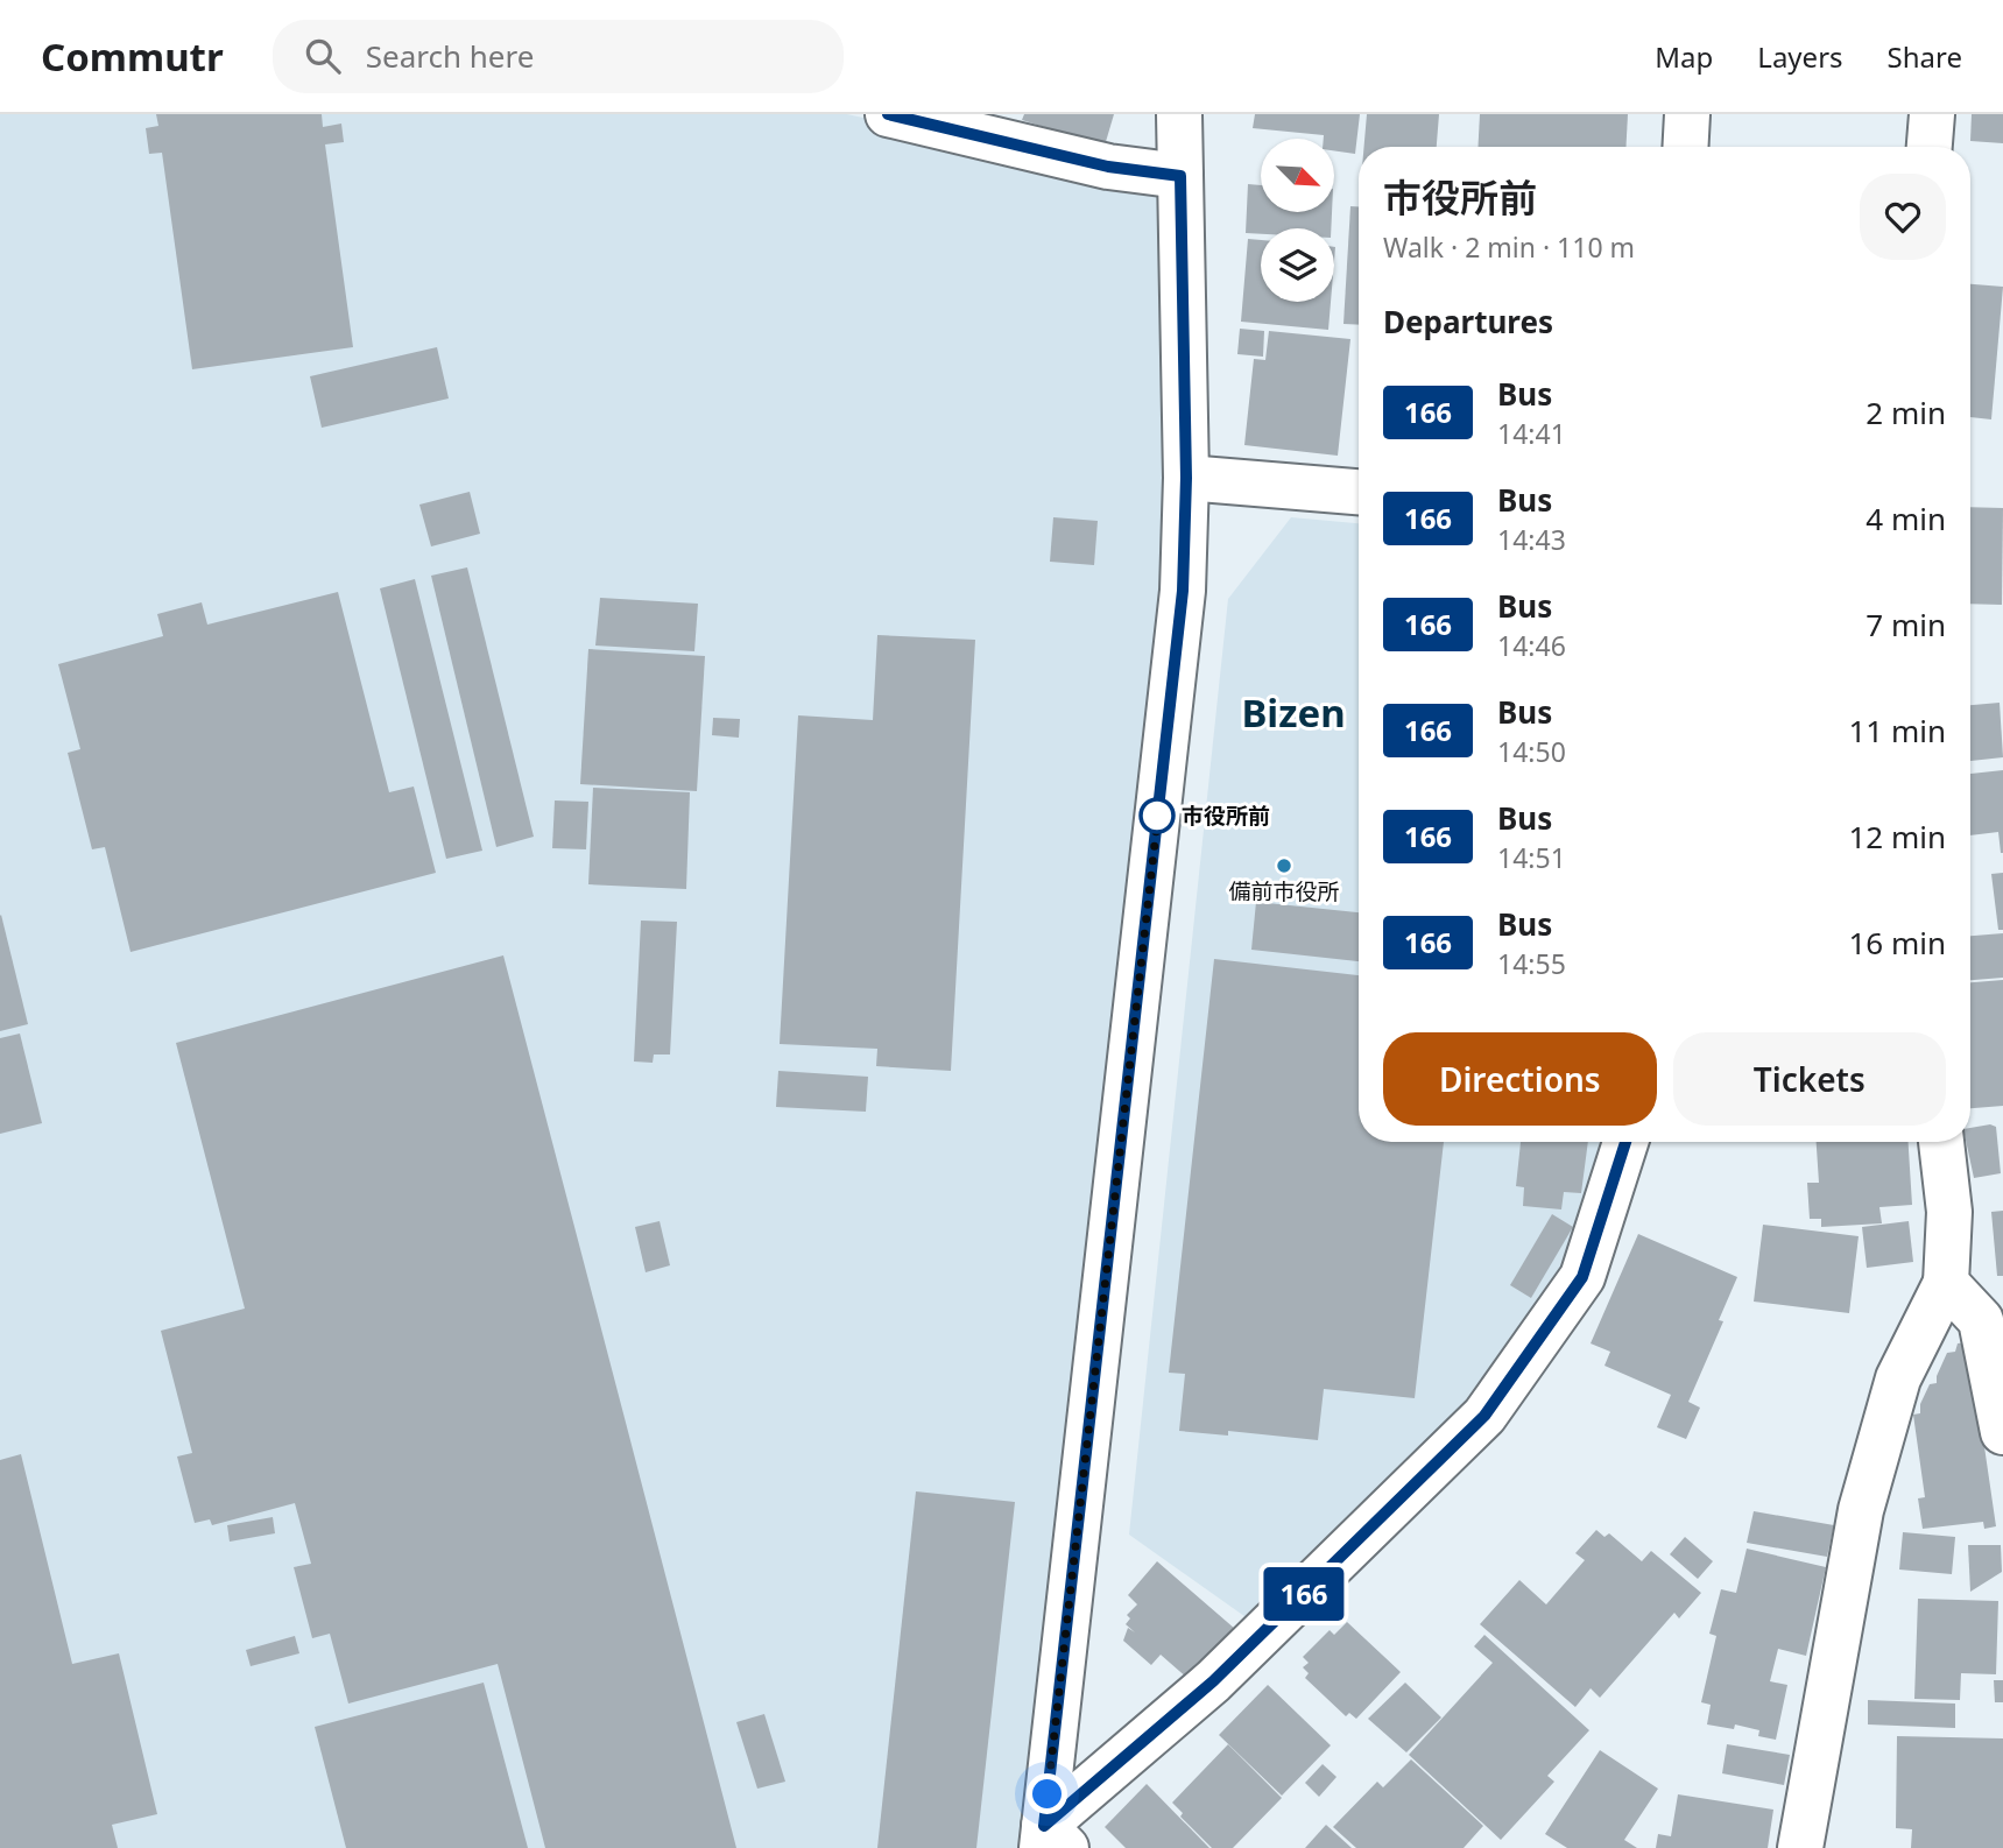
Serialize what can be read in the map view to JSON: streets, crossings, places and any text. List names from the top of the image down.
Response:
{
  "districts": ["Bizen"],
  "places": ["市役所前", "備前市役所"],
  "lines": ["bus line 166"],
  "north": "bottom right",
  "page": {
    "header": "Commutr",
    "search": "Search here",
    "nav": ["Map", "Layers", "Share"],
    "on_map": "166",
    "heading": [
      ["市役所前", "Walk · 2 min · 110 m"],
      "Departures"
    ],
    "list": [
      {
        "mark": "166",
        "name": "Bus",
        "note": "14:41",
        "value": "2 min"
      },
      {
        "mark": "166",
        "name": "Bus",
        "note": "14:43",
        "value": "4 min"
      },
      {
        "mark": "166",
        "name": "Bus",
        "note": "14:46",
        "value": "7 min"
      },
      {
        "mark": "166",
        "name": "Bus",
        "note": "14:50",
        "value": "11 min"
      },
      {
        "mark": "166",
        "name": "Bus",
        "note": "14:51",
        "value": "12 min"
      },
      {
        "mark": "166",
        "name": "Bus",
        "note": "14:55",
        "value": "16 min"
      }
    ],
    "buttons": ["Directions", "Tickets"]
  }
}
